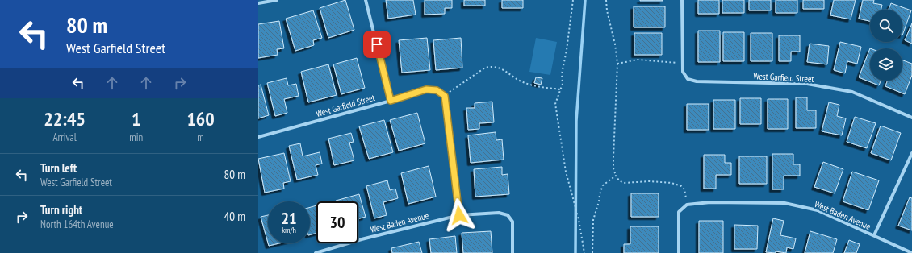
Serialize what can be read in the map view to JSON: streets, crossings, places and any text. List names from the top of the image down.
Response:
{
  "streets": {
    "street": ["West Garfield Street", "West Baden Avenue"]
  },
  "page": {
    "turn": ["80 m", "West Garfield Street"],
    "eta": [
      "22:45",
      "Arrival",
      "1",
      "min",
      "160",
      "m"
    ],
    "list": [
      {
        "name": "Turn left",
        "note": "West Garfield Street",
        "value": "80 m"
      },
      {
        "name": "Turn right",
        "note": "North 164th Avenue",
        "value": "40 m"
      }
    ],
    "speed": "21 km/h",
    "limit": "30"
  }
}
